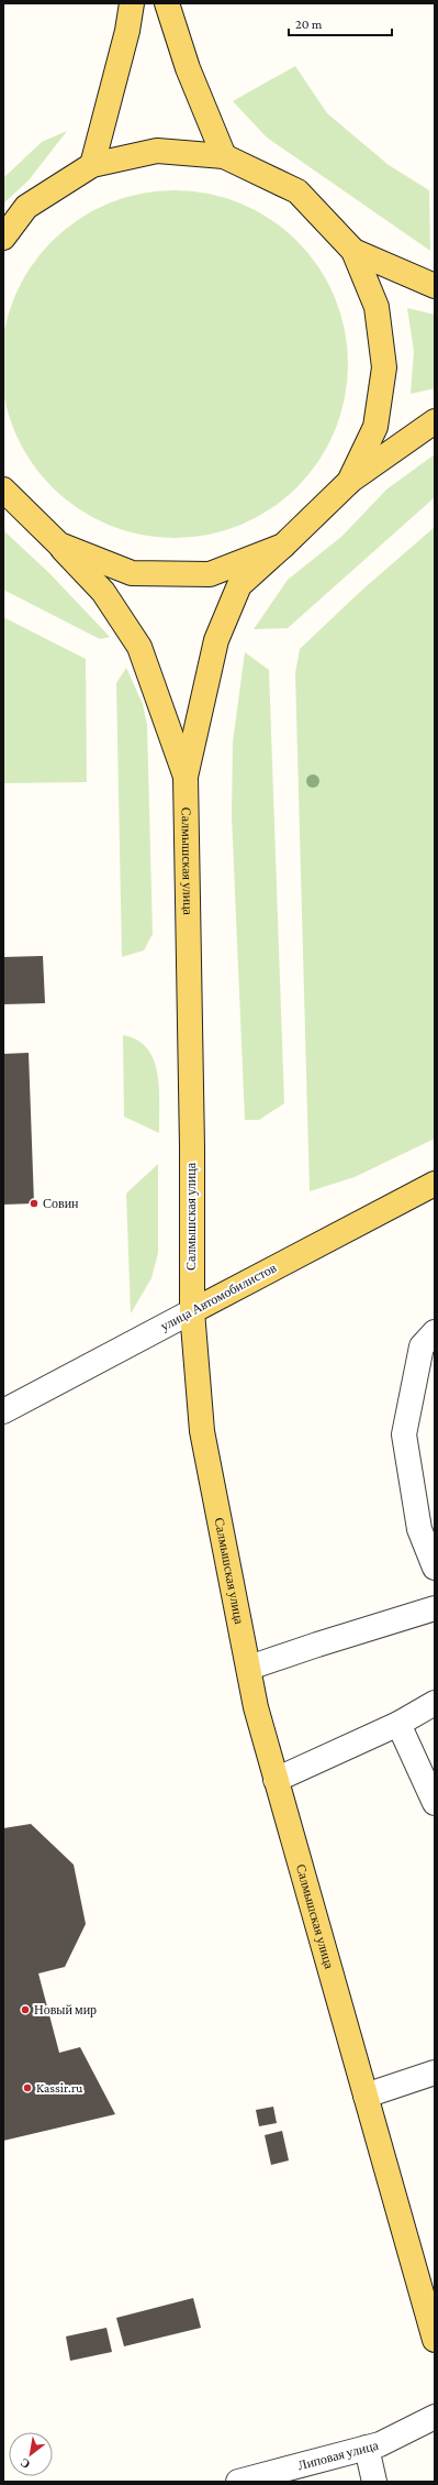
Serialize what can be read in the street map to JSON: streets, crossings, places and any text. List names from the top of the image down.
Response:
{
  "streets": {
    "main road": ["Салмышская улица", "улица Автомобилистов"],
    "street": ["Липовая улица"]
  },
  "crossings": [
    ["Салмышская улица", "улица Автомобилистов"]
  ],
  "places": ["Совин", "Новый мир", "Kassir.ru"],
  "scale_bar": "20 m",
  "north": "bottom left"
}
